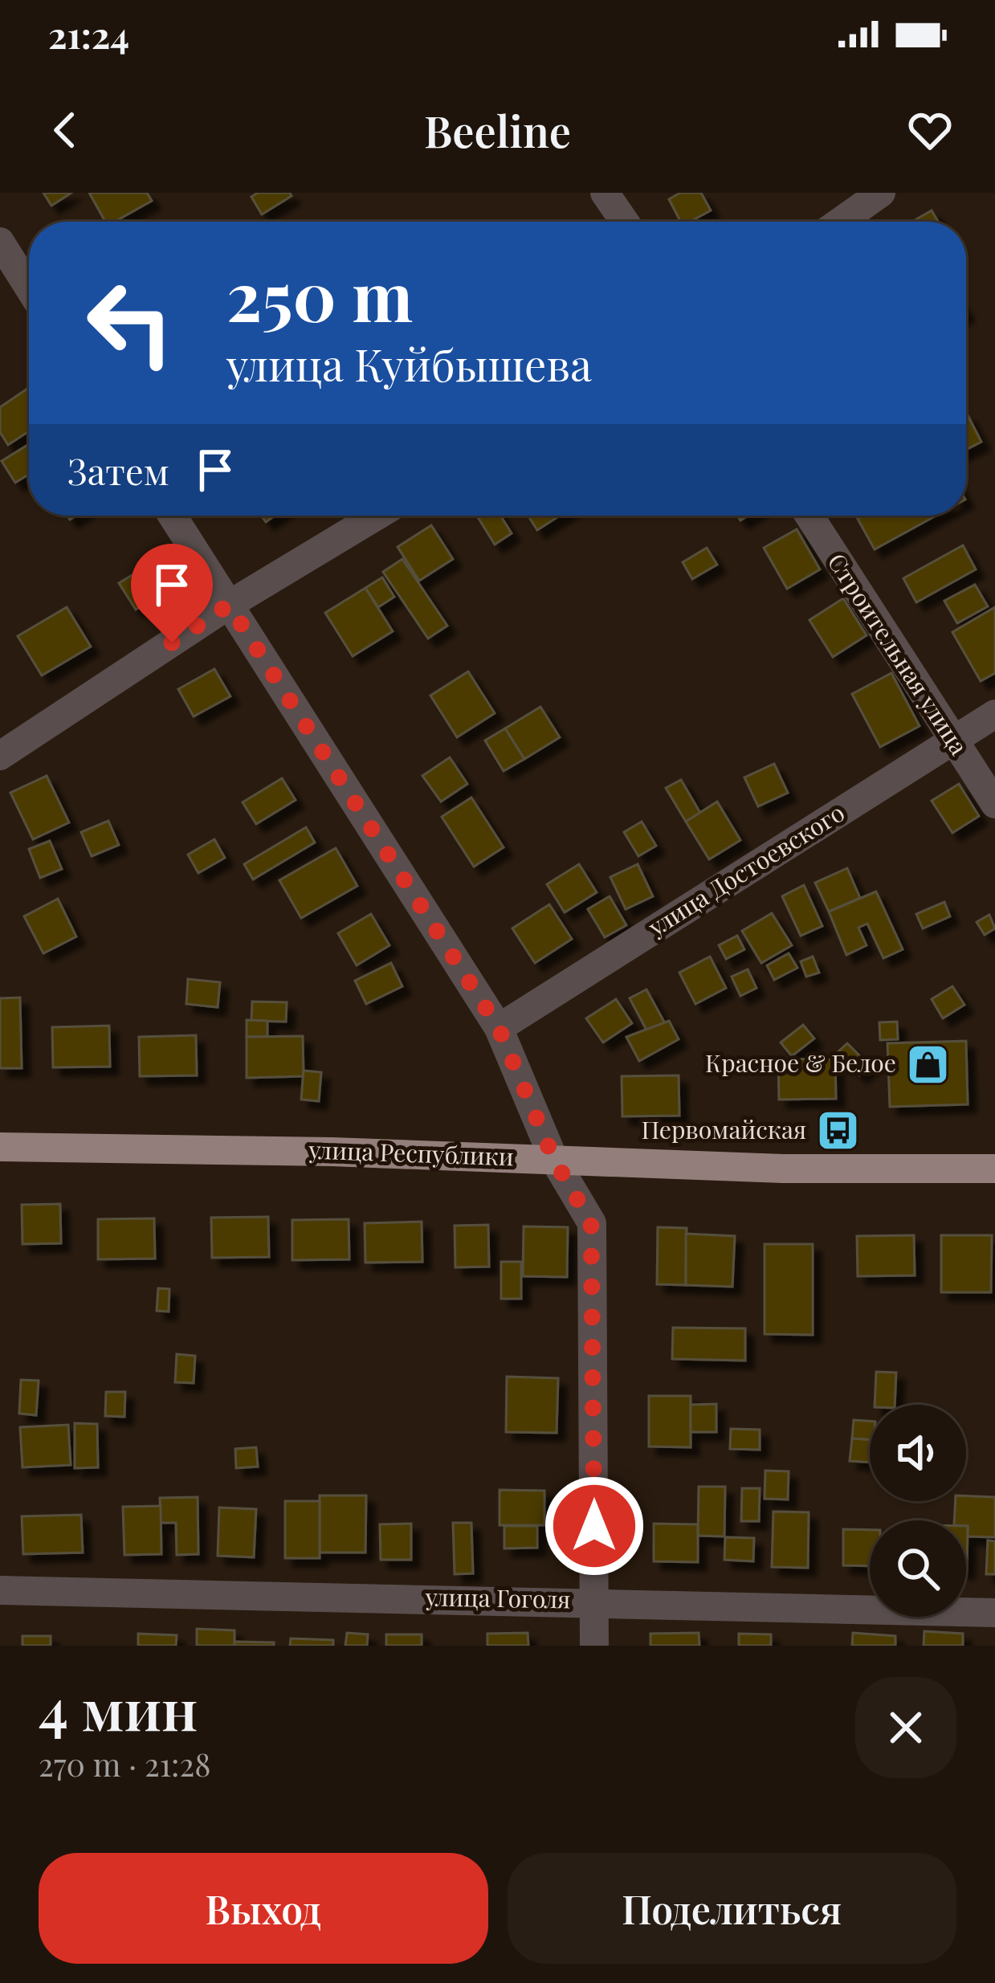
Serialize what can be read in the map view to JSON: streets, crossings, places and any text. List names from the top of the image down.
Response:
{
  "streets": {
    "main road": ["улица Республики"],
    "street": ["Строительная улица", "улица Достоевского", "улица Гоголя"]
  },
  "crossings": [
    ["Строительная улица", "улица Достоевского"]
  ],
  "places": {
    "shop": ["Красное & Белое"],
    "bus stop": ["Первомайская"]
  },
  "page": {
    "status": "21:24",
    "header": "Beeline",
    "turn": ["250 m", "улица Куйбышева"],
    "then": "Затем",
    "heading": ["4 мин", "270 m · 21:28"],
    "buttons": ["Выход", "Поделиться"]
  }
}
